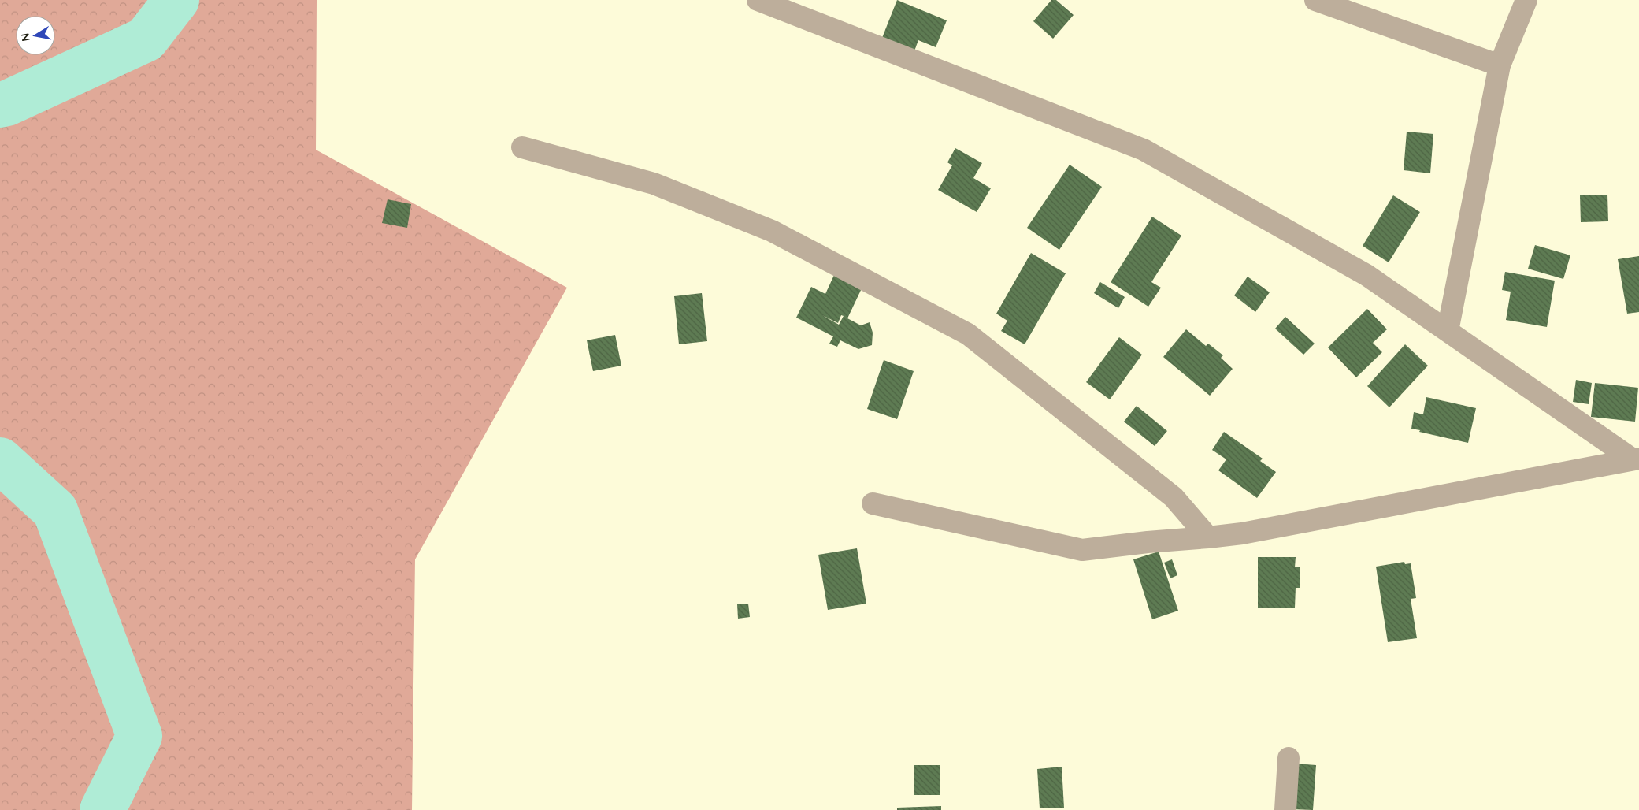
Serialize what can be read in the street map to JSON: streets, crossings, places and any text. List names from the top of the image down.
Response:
{
  "north": "left"
}
